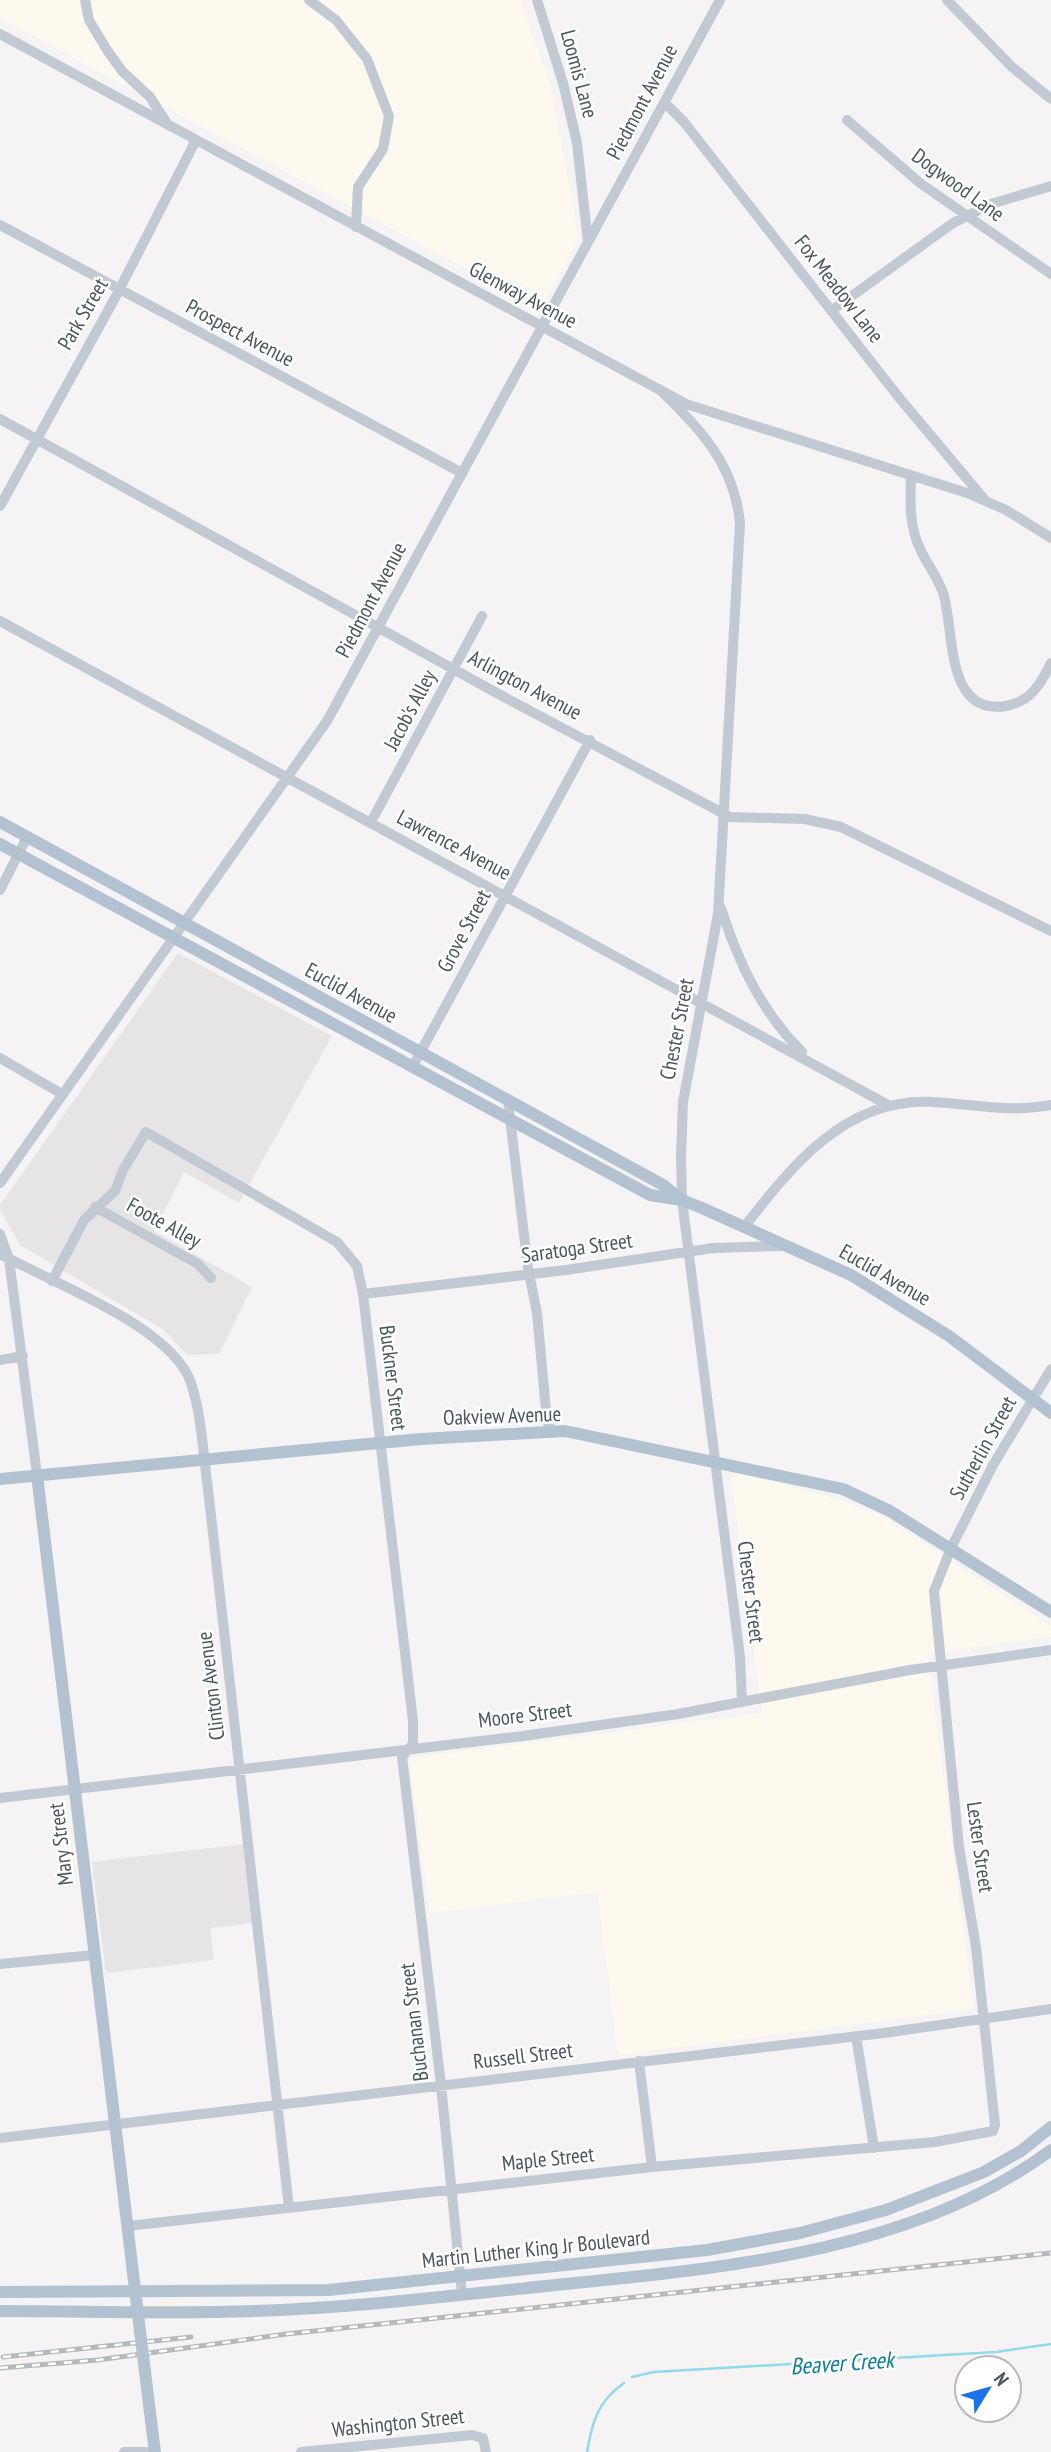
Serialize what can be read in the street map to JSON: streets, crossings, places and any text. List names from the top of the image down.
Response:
{
  "streets": {
    "main road": [
      "Euclid Avenue",
      "Oakview Avenue",
      "Mary Street",
      "Martin Luther King Jr Boulevard"
    ],
    "street": [
      "Loomis Lane",
      "Piedmont Avenue",
      "Dogwood Lane",
      "Fox Meadow Lane",
      "Glenway Avenue",
      "Park Street",
      "Prospect Avenue",
      "Arlington Avenue",
      "Jacob's Alley",
      "Lawrence Avenue",
      "Grove Street",
      "Chester Street",
      "Foote Alley",
      "Saratoga Street",
      "Buckner Street",
      "Sutherlin Street",
      "Clinton Avenue",
      "Moore Street",
      "Lester Street",
      "Buchanan Street",
      "Russell Street",
      "Maple Street",
      "Washington Street"
    ]
  },
  "crossings": [
    ["Loomis Lane", "Piedmont Avenue"],
    ["Piedmont Avenue", "Fox Meadow Lane"],
    ["Piedmont Avenue", "Glenway Avenue"],
    ["Piedmont Avenue", "Prospect Avenue"],
    ["Piedmont Avenue", "Arlington Avenue"],
    ["Piedmont Avenue", "Lawrence Avenue"],
    ["Piedmont Avenue", "Euclid Avenue"],
    ["Fox Meadow Lane", "Glenway Avenue"],
    ["Glenway Avenue", "Park Street"],
    ["Glenway Avenue", "Chester Street"],
    ["Park Street", "Prospect Avenue"],
    ["Park Street", "Arlington Avenue"],
    ["Arlington Avenue", "Jacob's Alley"],
    ["Arlington Avenue", "Grove Street"],
    ["Arlington Avenue", "Chester Street"],
    ["Jacob's Alley", "Lawrence Avenue"],
    ["Lawrence Avenue", "Grove Street"],
    ["Lawrence Avenue", "Chester Street"],
    ["Grove Street", "Euclid Avenue"],
    ["Euclid Avenue", "Chester Street"],
    ["Euclid Avenue", "Saratoga Street"],
    ["Euclid Avenue", "Sutherlin Street"],
    ["Chester Street", "Saratoga Street"],
    ["Chester Street", "Oakview Avenue"],
    ["Chester Street", "Moore Street"],
    ["Foote Alley", "Buckner Street"],
    ["Saratoga Street", "Buckner Street"],
    ["Buckner Street", "Oakview Avenue"],
    ["Buckner Street", "Moore Street"],
    ["Buckner Street", "Buchanan Street"],
    ["Oakview Avenue", "Sutherlin Street"],
    ["Oakview Avenue", "Clinton Avenue"],
    ["Oakview Avenue", "Mary Street"],
    ["Oakview Avenue", "Lester Street"],
    ["Sutherlin Street", "Lester Street"],
    ["Clinton Avenue", "Moore Street"],
    ["Clinton Avenue", "Mary Street"],
    ["Clinton Avenue", "Russell Street"],
    ["Clinton Avenue", "Maple Street"],
    ["Moore Street", "Mary Street"],
    ["Moore Street", "Lester Street"],
    ["Moore Street", "Buchanan Street"],
    ["Mary Street", "Russell Street"],
    ["Mary Street", "Maple Street"],
    ["Mary Street", "Martin Luther King Jr Boulevard"],
    ["Lester Street", "Russell Street"],
    ["Lester Street", "Maple Street"],
    ["Buchanan Street", "Russell Street"],
    ["Buchanan Street", "Maple Street"],
    ["Buchanan Street", "Martin Luther King Jr Boulevard"]
  ],
  "water": ["Beaver Creek"],
  "north": "top right"
}
